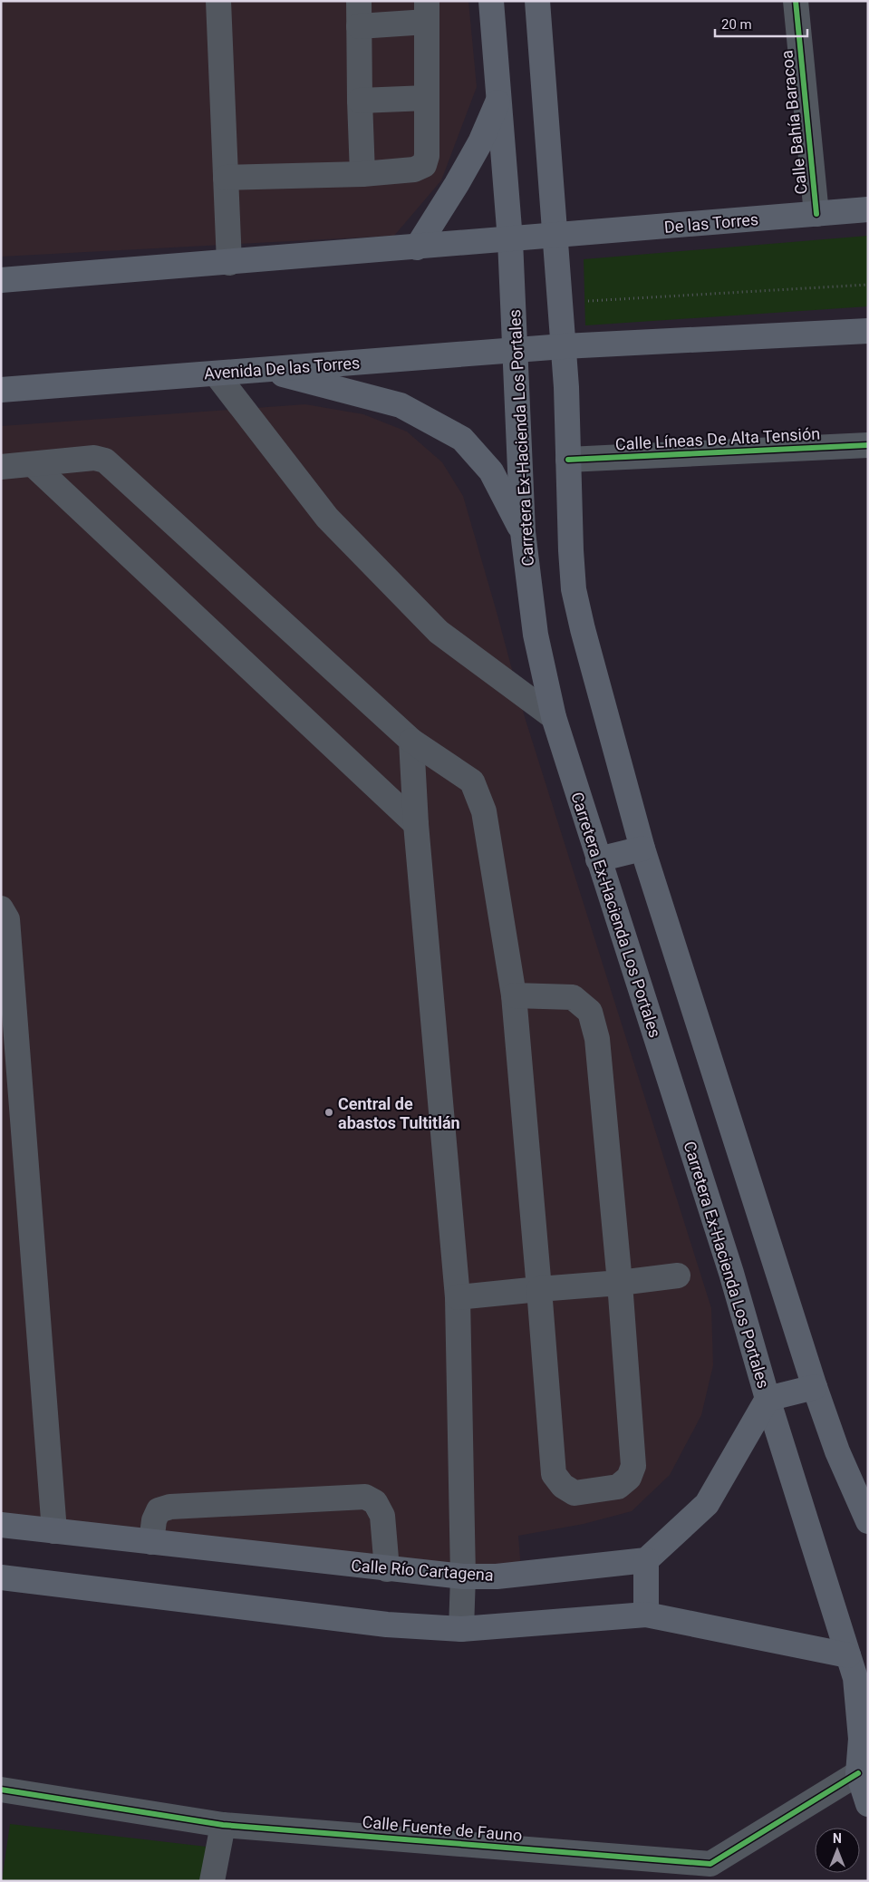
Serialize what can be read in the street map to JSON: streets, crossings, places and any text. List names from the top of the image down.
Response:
{
  "streets": {
    "main road": [
      "De las Torres",
      "Avenida De las Torres",
      "Carretera Ex-Hacienda Los Portales",
      "Calle Río Cartagena"
    ],
    "street": ["Calle Bahía Baracoa", "Calle Líneas De Alta Tensión", "Calle Fuente de Fauno"]
  },
  "crossings": [
    ["Calle Bahía Baracoa", "De las Torres"],
    ["Avenida De las Torres", "Carretera Ex-Hacienda Los Portales"],
    ["Carretera Ex-Hacienda Los Portales", "Calle Fuente de Fauno"]
  ],
  "places": ["Central de abastos Tultitlán"],
  "scale_bar": "20 m",
  "north": "top"
}
